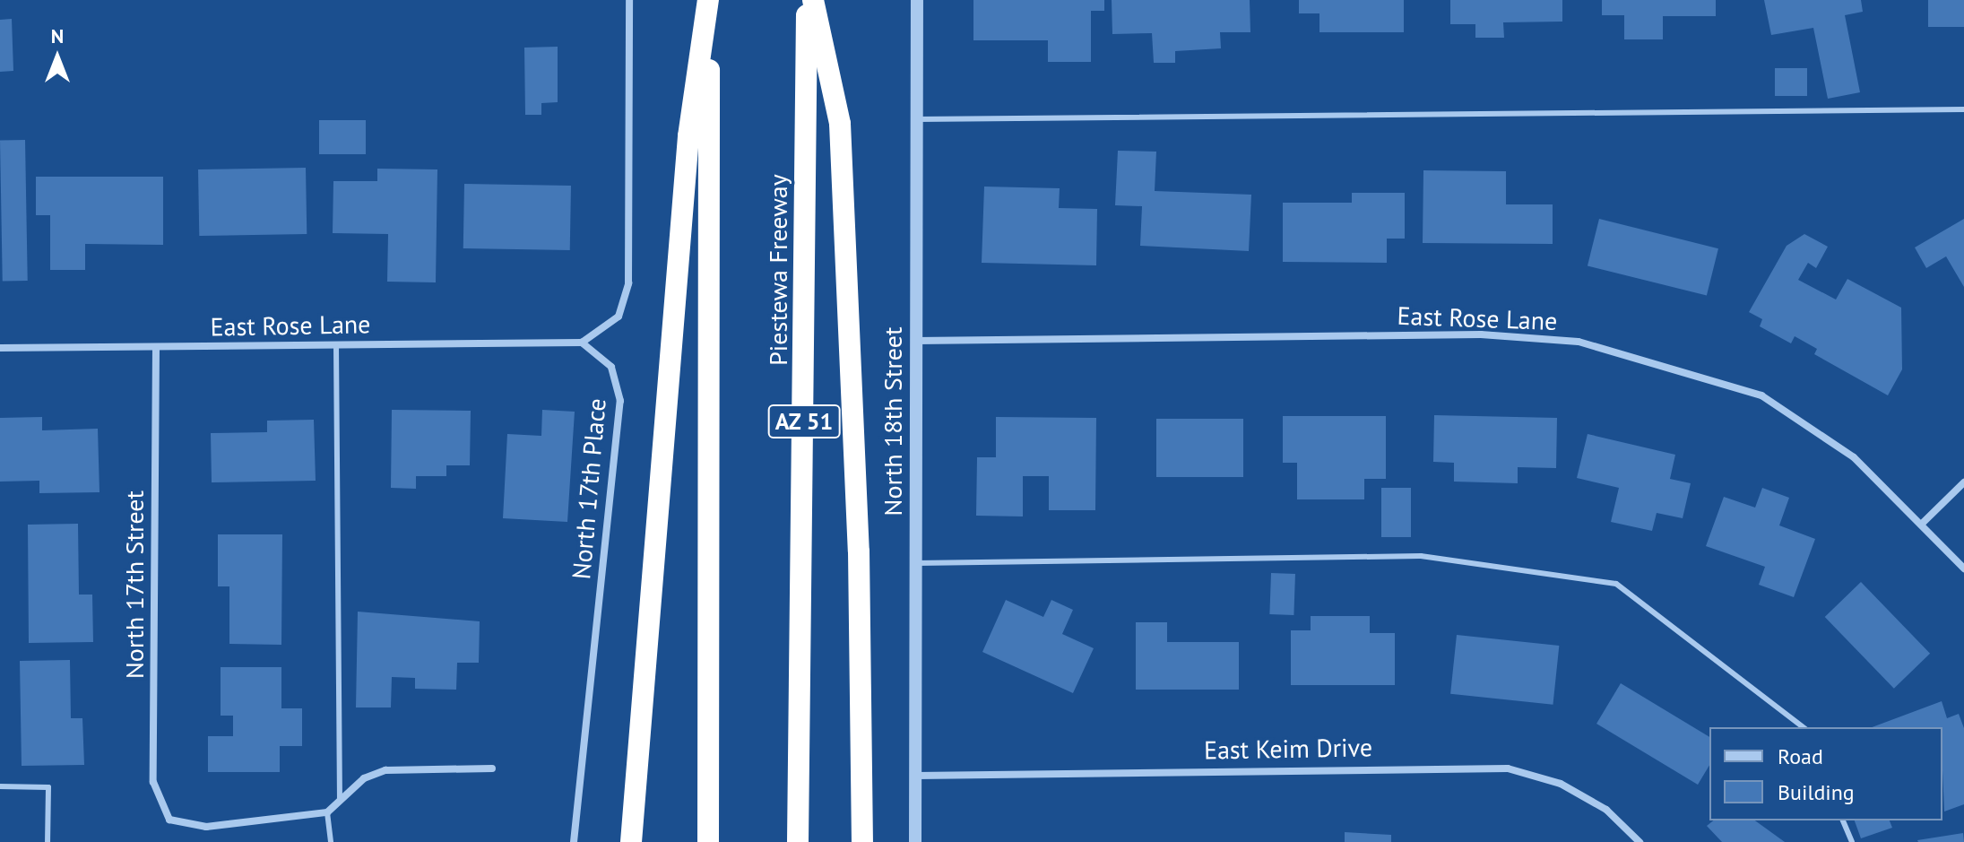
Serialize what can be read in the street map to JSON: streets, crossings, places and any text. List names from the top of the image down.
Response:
{
  "streets": {
    "highway": ["Piestewa Freeway", "AZ 51"],
    "street": [
      "East Rose Lane",
      "North 18th Street",
      "North 17th Place",
      "North 17th Street",
      "East Keim Drive"
    ]
  },
  "crossings": [
    ["East Rose Lane", "North 18th Street"],
    ["East Rose Lane", "North 17th Place"],
    ["East Rose Lane", "North 17th Street"],
    ["North 18th Street", "East Keim Drive"]
  ],
  "legend": ["Road", "Building"],
  "north": "top"
}
